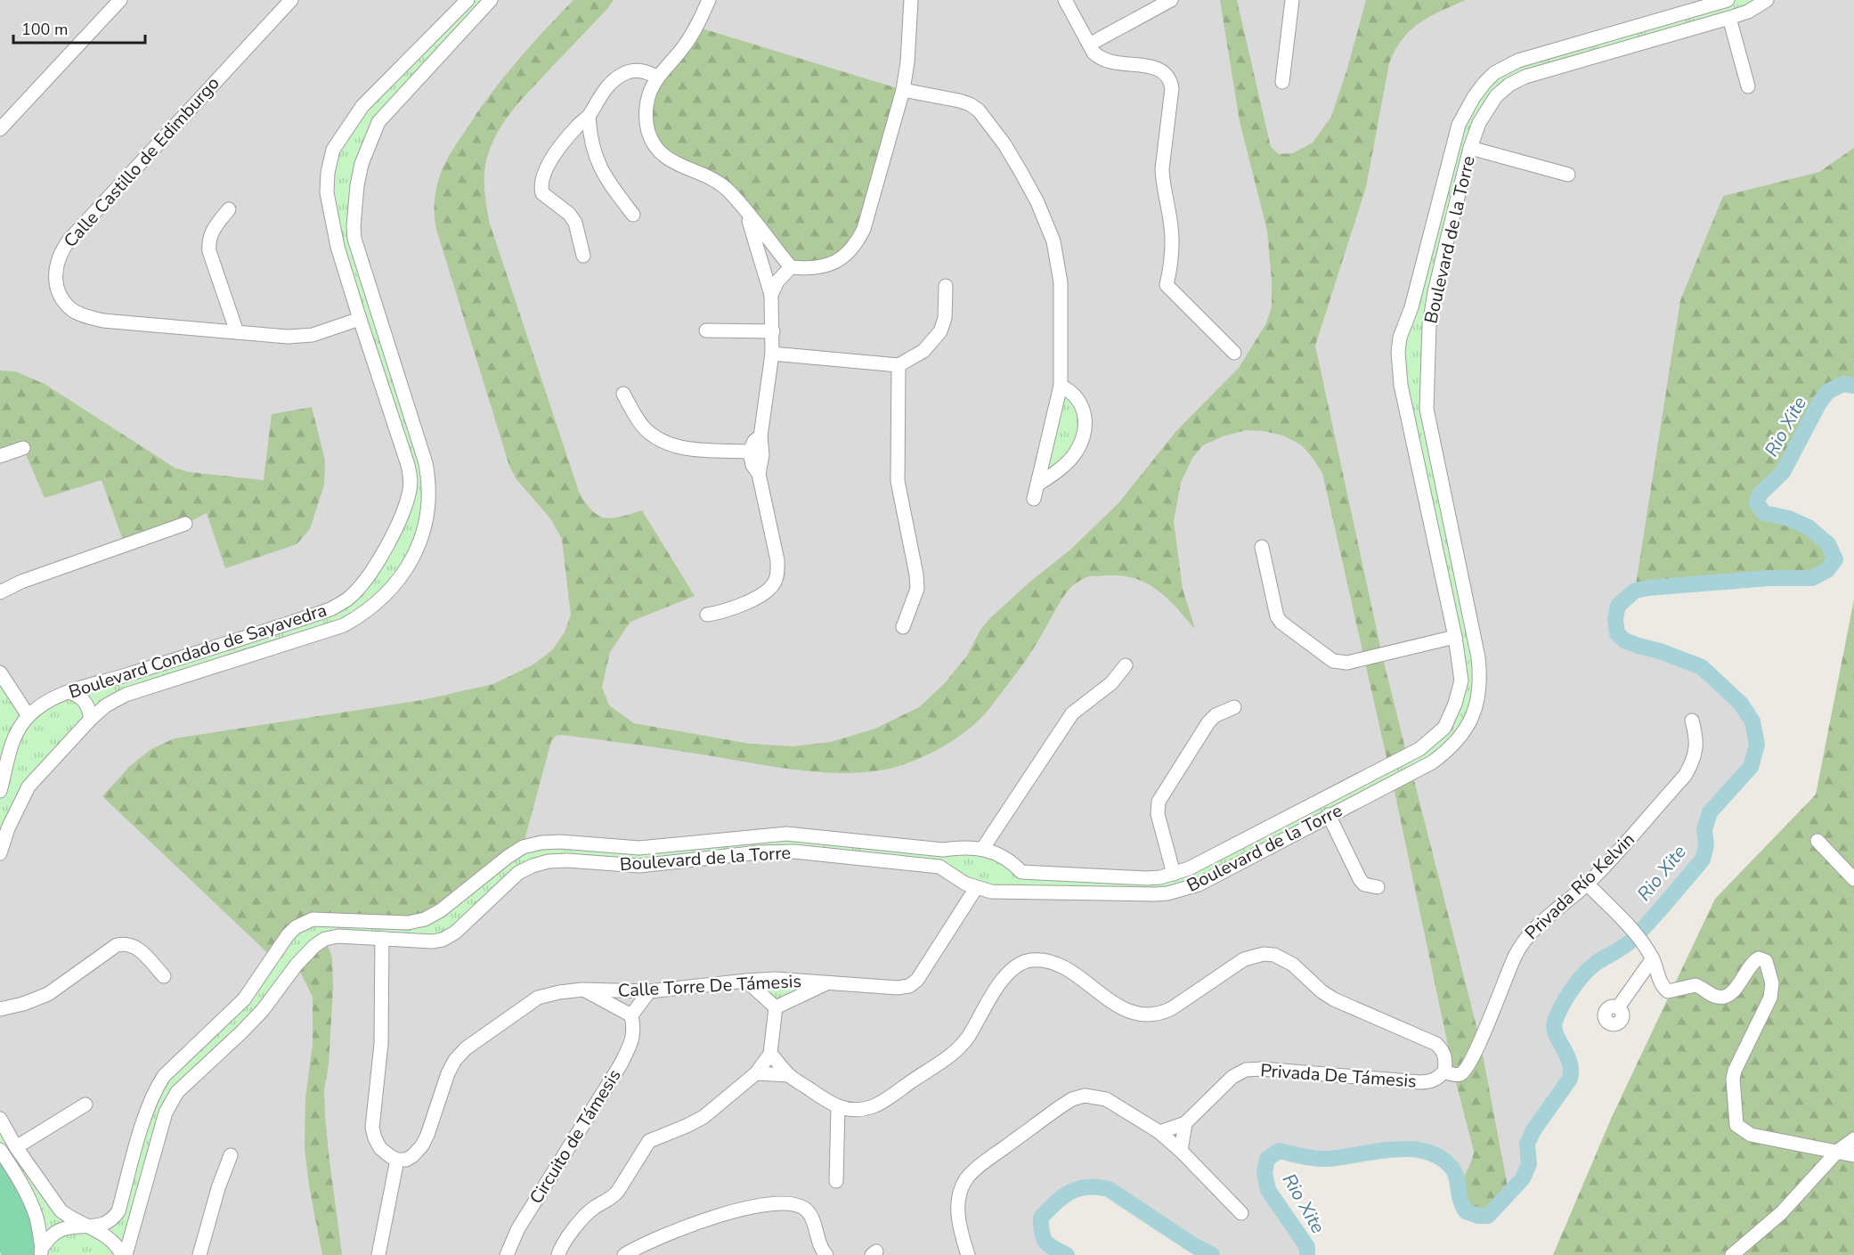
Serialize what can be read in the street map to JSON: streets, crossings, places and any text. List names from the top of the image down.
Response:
{
  "streets": {
    "street": [
      "Calle Castillo de Edimburgo",
      "Boulevard de la Torre",
      "Boulevard Condado de Sayavedra",
      "Privada Río Kelvin",
      "Calle Torre De Támesis",
      "Privada De Támesis",
      "Circuito de Támesis"
    ]
  },
  "crossings": [
    ["Calle Castillo de Edimburgo", "Boulevard Condado de Sayavedra"],
    ["Boulevard de la Torre", "Calle Torre De Támesis"],
    ["Privada Río Kelvin", "Privada De Támesis"]
  ],
  "water": ["Rio Xite"],
  "scale_bar": "100 m"
}
